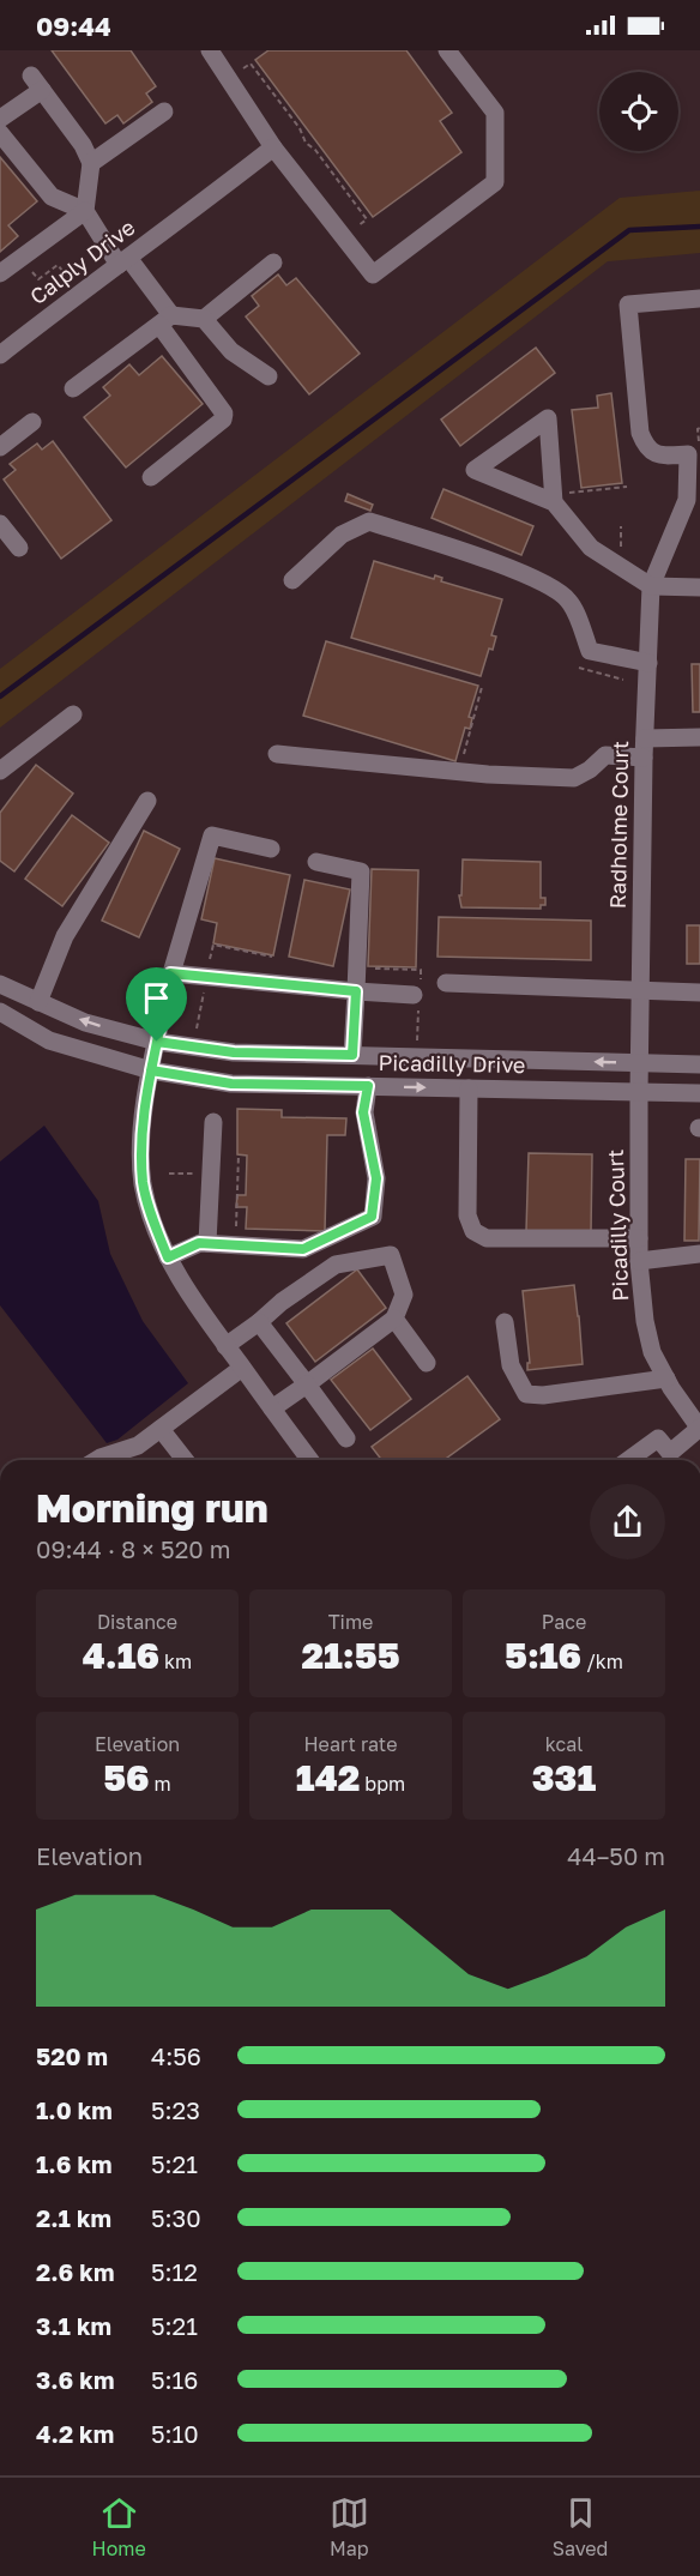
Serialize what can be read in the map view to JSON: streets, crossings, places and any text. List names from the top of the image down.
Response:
{
  "streets": {
    "street": [
      "Calply Drive",
      "Radholme Court",
      "Picadilly Drive",
      "Picadilly Court"
    ]
  },
  "crossings": [
    ["Radholme Court", "Picadilly Drive"],
    ["Radholme Court", "Picadilly Court"],
    ["Picadilly Drive", "Picadilly Court"]
  ],
  "page": {
    "status": "09:44",
    "heading": ["Morning run", "09:44 · 8 × 520 m"],
    "stats": [
      ["Distance", "4.16 km"],
      ["Time", "21:55"],
      ["Pace", "5:16 /km"],
      ["Elevation", "56 m"],
      ["Heart rate", "142 bpm"],
      ["kcal", "331"]
    ],
    "chart": ["Elevation", "44–50 m"],
    "list": [
      {
        "name": "520 m",
        "note": "4:56"
      },
      {
        "name": "1.0 km",
        "note": "5:23"
      },
      {
        "name": "1.6 km",
        "note": "5:21"
      },
      {
        "name": "2.1 km",
        "note": "5:30"
      },
      {
        "name": "2.6 km",
        "note": "5:12"
      },
      {
        "name": "3.1 km",
        "note": "5:21"
      },
      {
        "name": "3.6 km",
        "note": "5:16"
      },
      {
        "name": "4.2 km",
        "note": "5:10"
      }
    ],
    "tabs": ["Home", "Map", "Saved"]
  }
}
